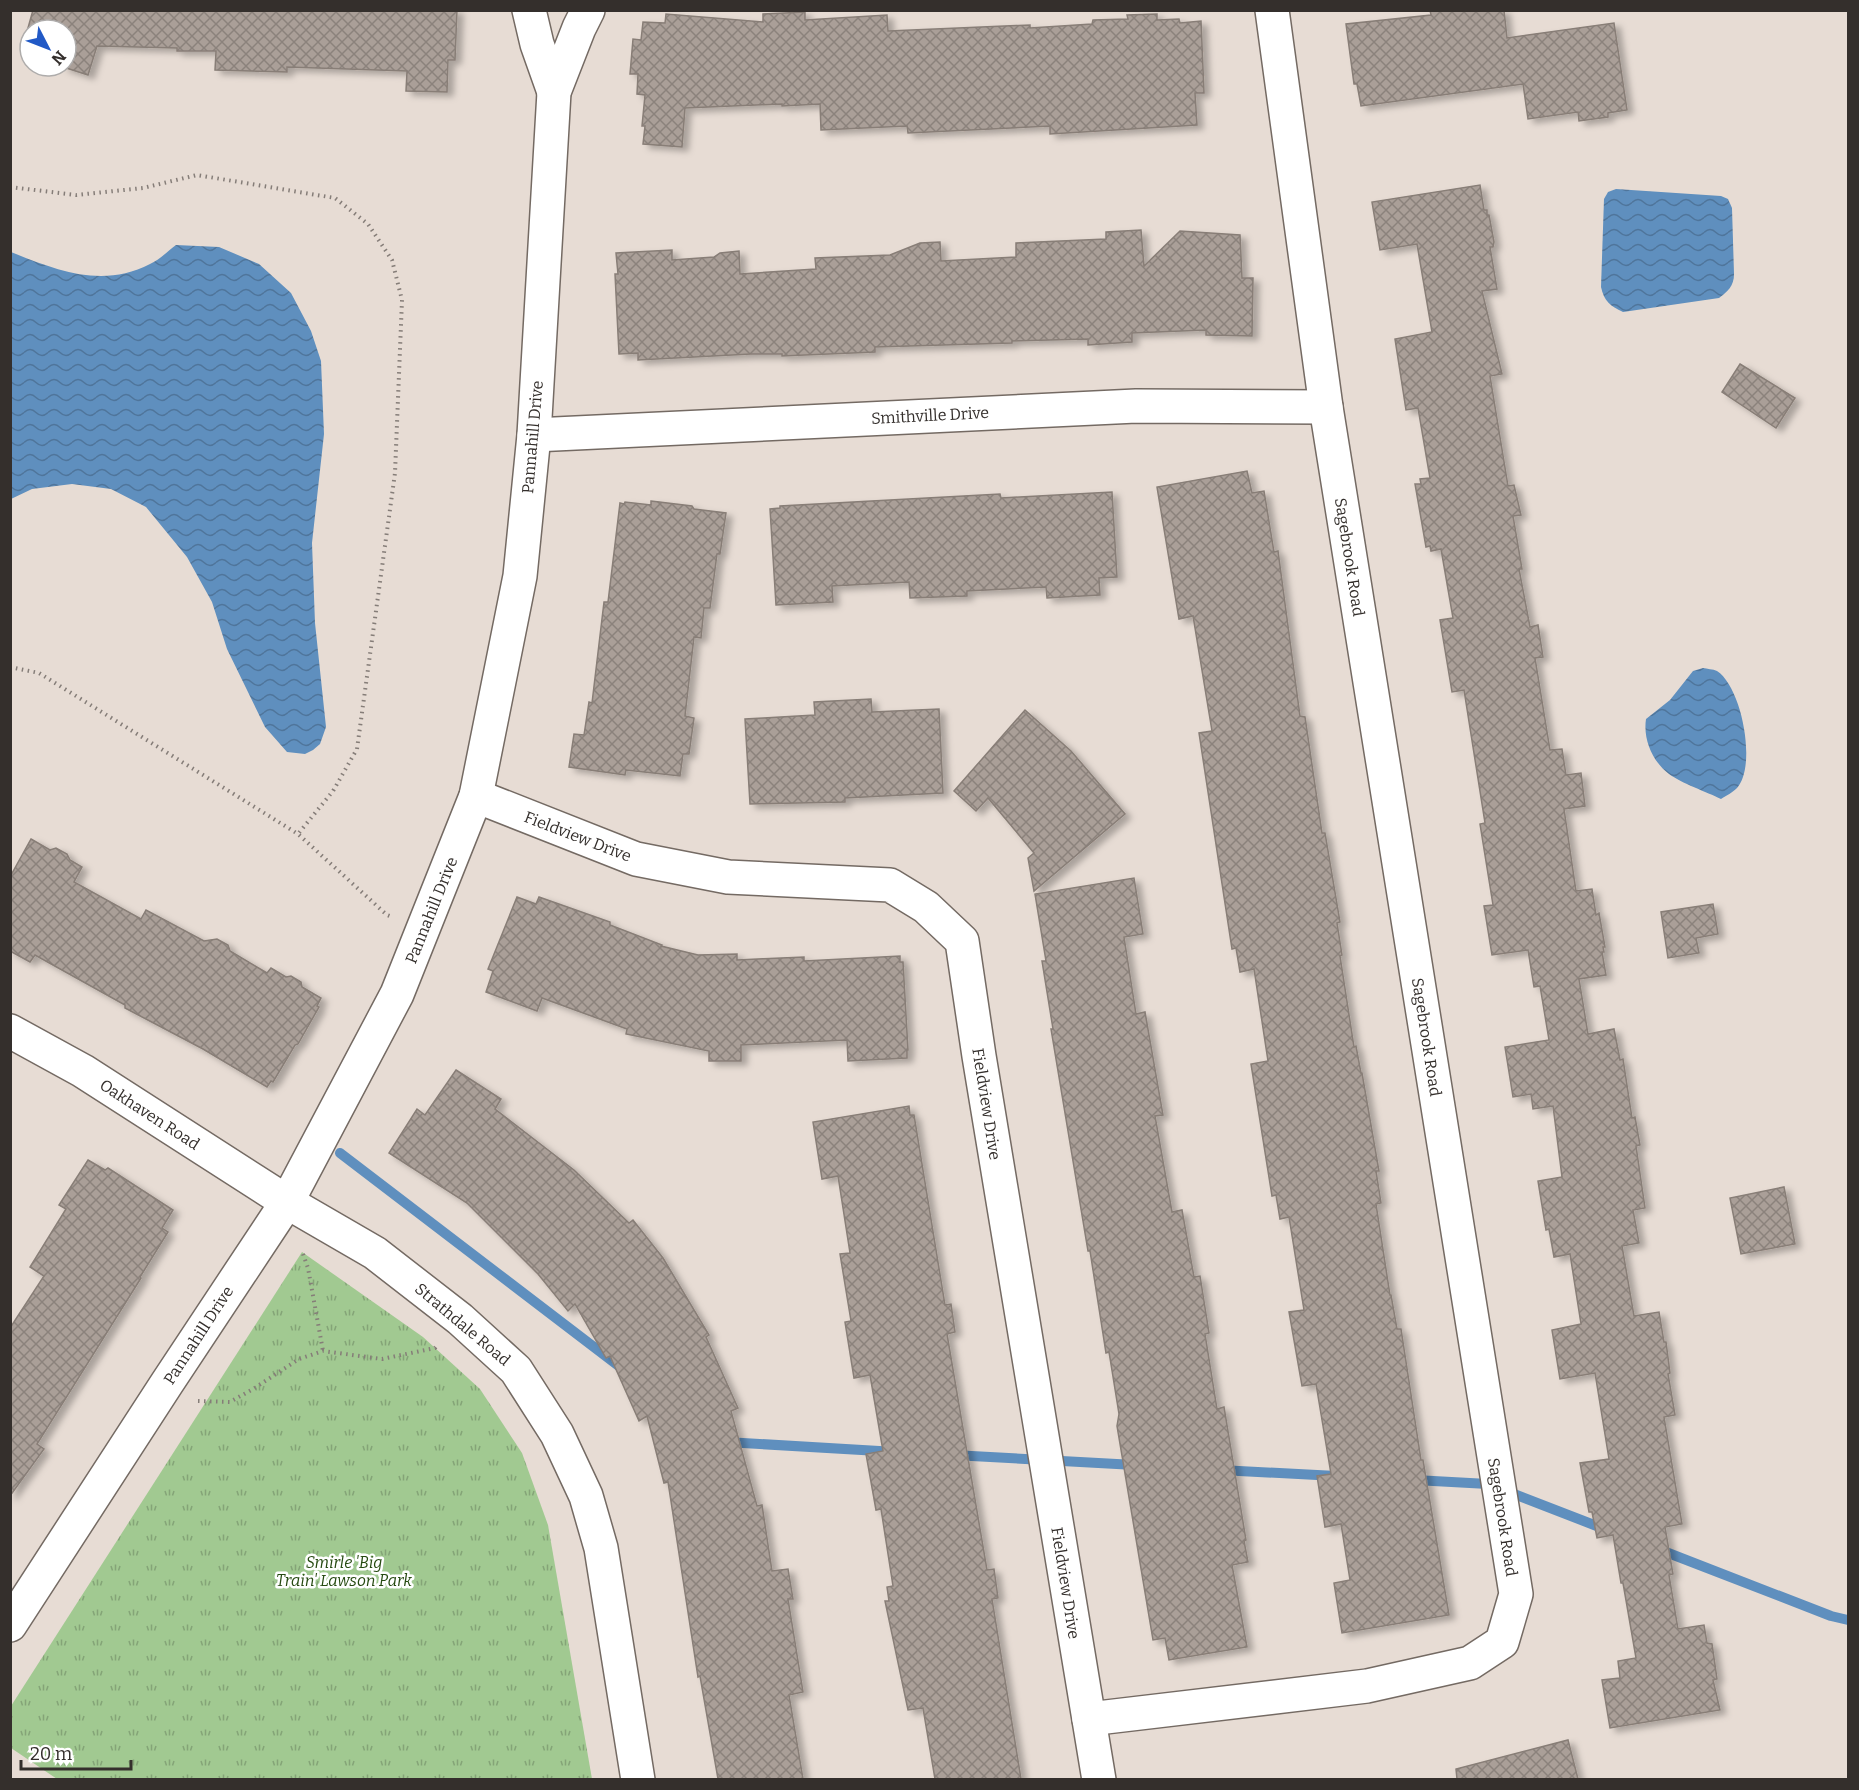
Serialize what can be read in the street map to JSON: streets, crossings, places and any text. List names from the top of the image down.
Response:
{
  "streets": {
    "street": [
      "Smithville Drive",
      "Pannahill Drive",
      "Sagebrook Road",
      "Fieldview Drive",
      "Oakhaven Road",
      "Strathdale Road"
    ]
  },
  "crossings": [
    ["Smithville Drive", "Pannahill Drive"],
    ["Smithville Drive", "Sagebrook Road"],
    ["Pannahill Drive", "Fieldview Drive"],
    ["Pannahill Drive", "Oakhaven Road"],
    ["Pannahill Drive", "Strathdale Road"],
    ["Sagebrook Road", "Fieldview Drive"],
    ["Oakhaven Road", "Strathdale Road"]
  ],
  "parks": ["Smirle 'Big Train' Lawson Park"],
  "scale_bar": "20 m",
  "north": "bottom right"
}
